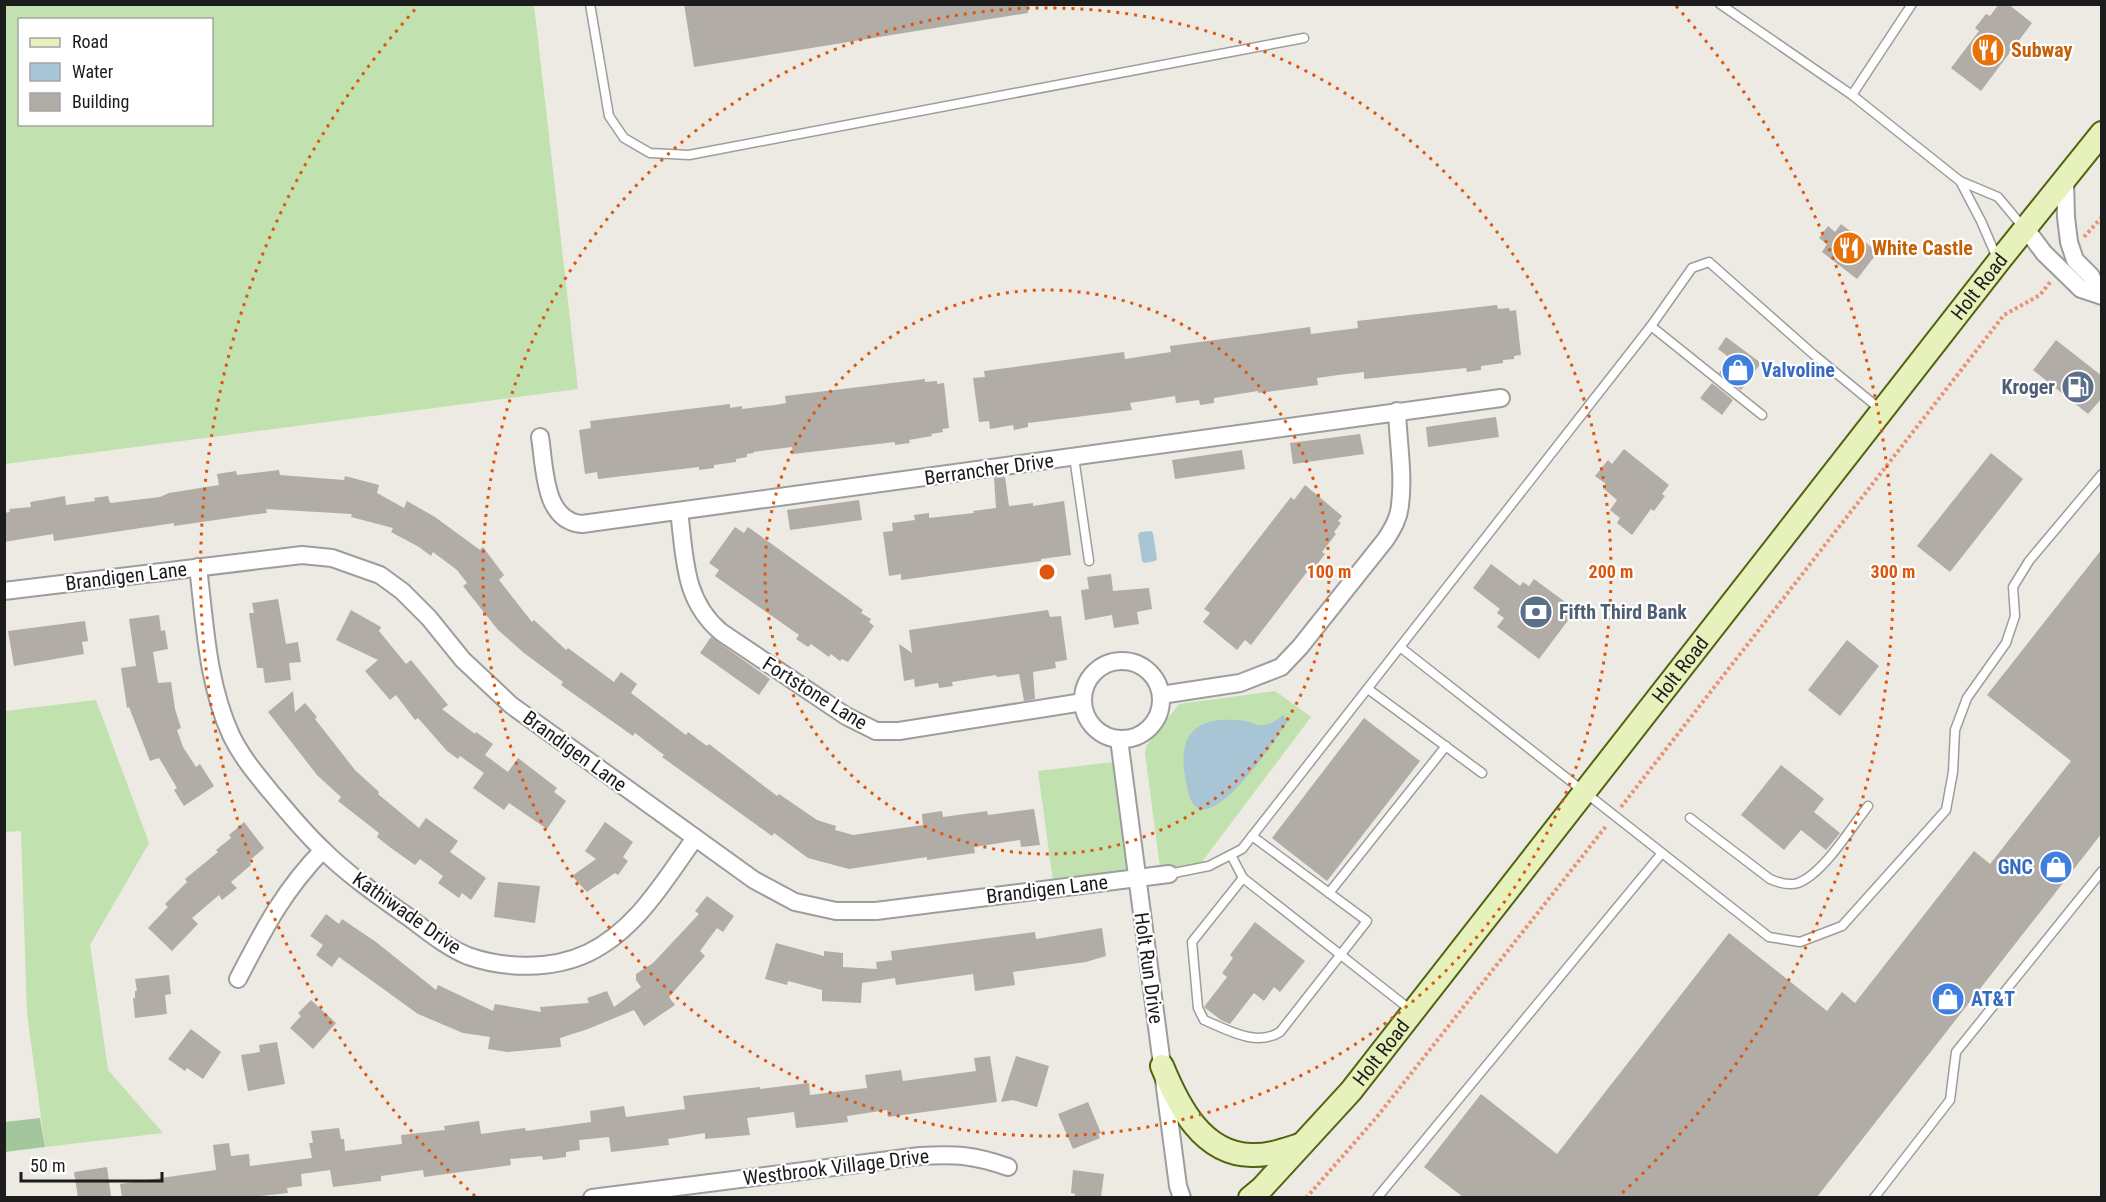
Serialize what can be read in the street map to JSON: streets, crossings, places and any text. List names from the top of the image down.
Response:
{
  "streets": {
    "main road": ["Holt Road"],
    "street": [
      "Berrancher Drive",
      "Brandigen Lane",
      "Fortstone Lane",
      "Kathiwade Drive",
      "Holt Run Drive",
      "Westbrook Village Drive"
    ]
  },
  "crossings": [
    ["Berrancher Drive", "Fortstone Lane"],
    ["Brandigen Lane", "Kathiwade Drive"],
    ["Brandigen Lane", "Holt Run Drive"],
    ["Fortstone Lane", "Holt Run Drive"]
  ],
  "places": {
    "restaurant": ["Subway", "White Castle"],
    "shop": ["Valvoline", "GNC", "AT&T"],
    "fuel station": ["Kroger"],
    "bank": ["Fifth Third Bank"]
  },
  "legend": ["Road", "Water", "Building"],
  "scale_bar": "50 m",
  "rings": ["100 m", "200 m", "300 m"]
}
